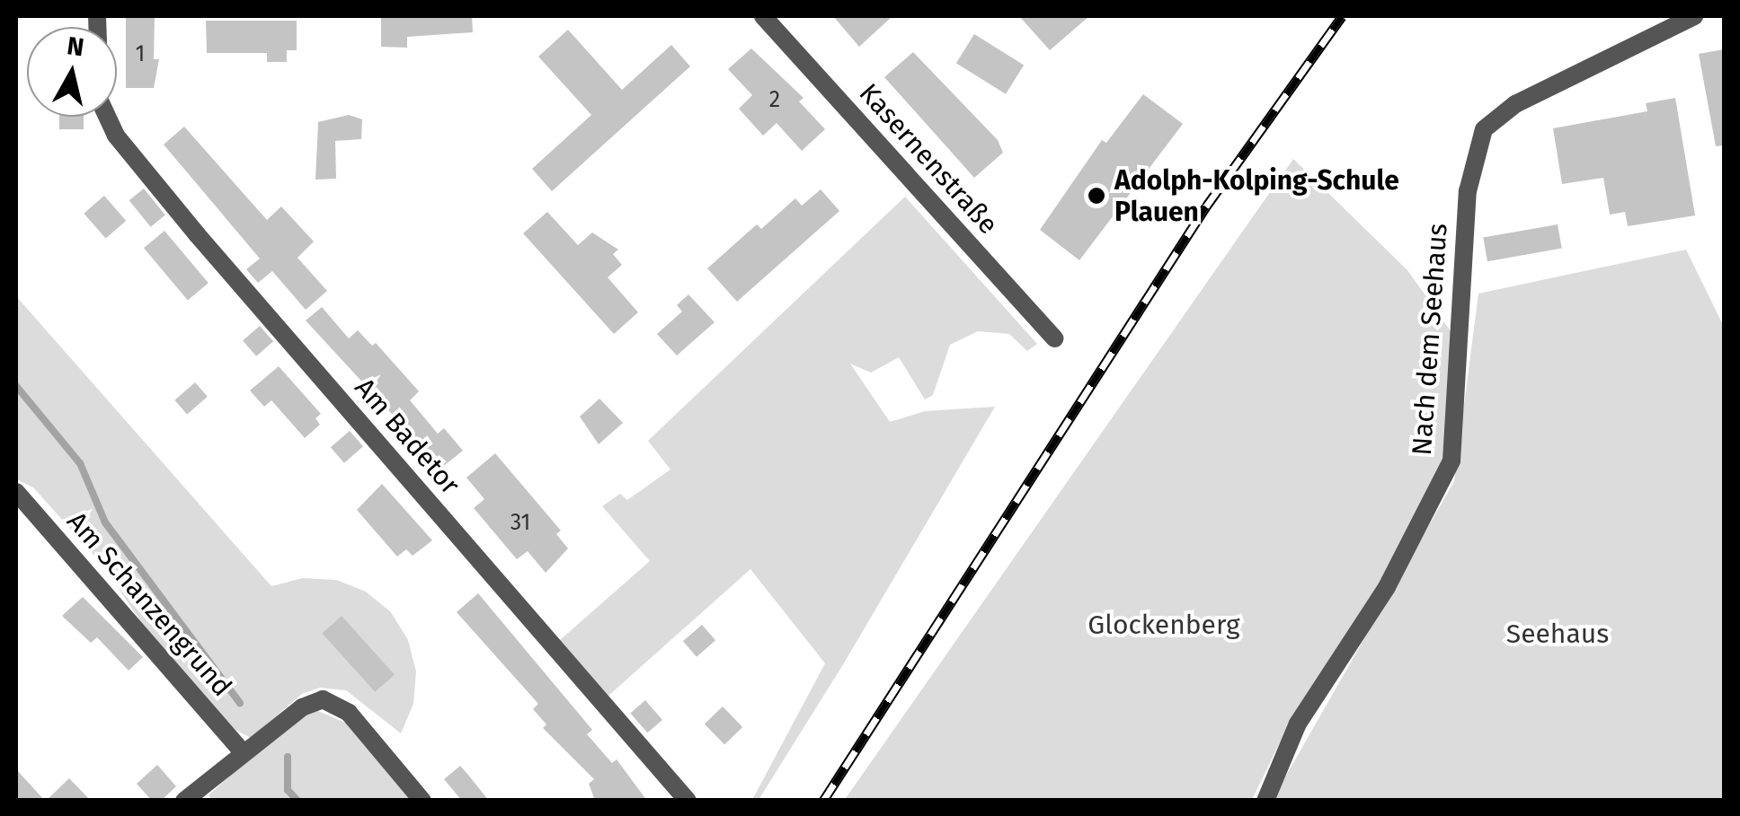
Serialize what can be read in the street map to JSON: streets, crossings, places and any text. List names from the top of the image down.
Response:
{
  "streets": {
    "street": [
      "Kasernenstraße",
      "Nach dem Seehaus",
      "Am Badetor",
      "Am Schanzengrund"
    ]
  },
  "parks": ["Glockenberg", "Seehaus"],
  "places": ["Adolph-Kolping-Schule Plauen"],
  "house_numbers": ["1", "2", "31"],
  "north": "top"
}
